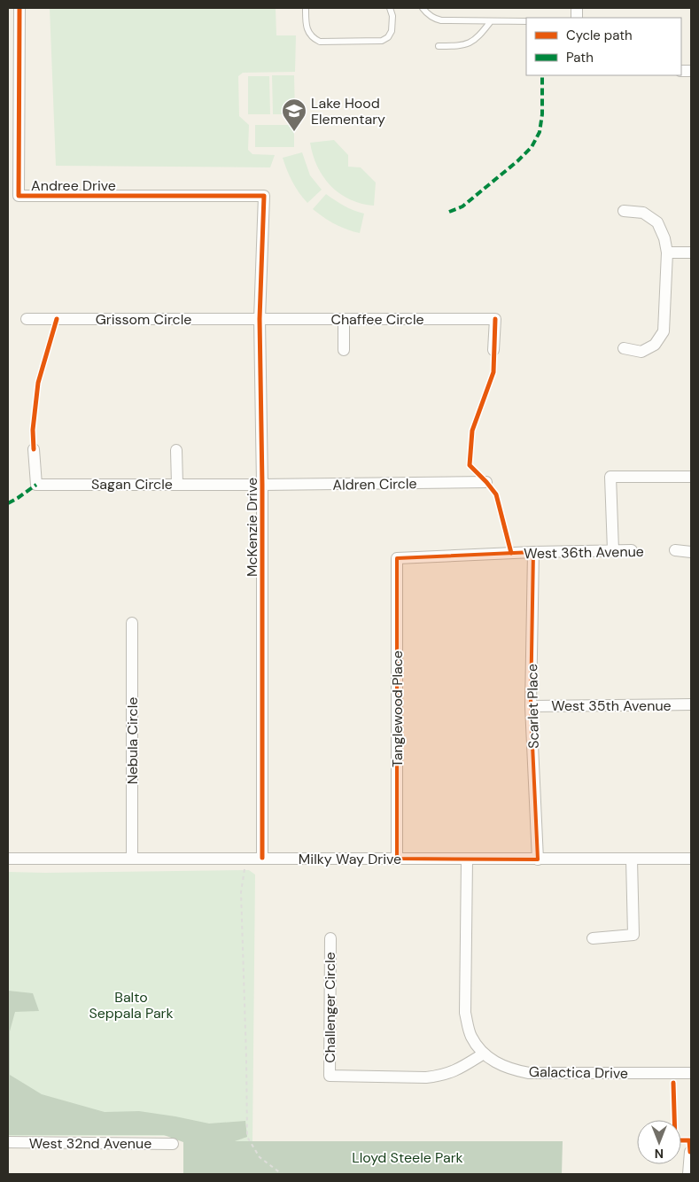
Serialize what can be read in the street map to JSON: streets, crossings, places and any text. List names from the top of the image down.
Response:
{
  "streets": {
    "street": [
      "Andree Drive",
      "Grissom Circle",
      "Chaffee Circle",
      "Sagan Circle",
      "Aldren Circle",
      "McKenzie Drive",
      "West 36th Avenue",
      "West 35th Avenue",
      "Scarlet Place",
      "Tanglewood Place",
      "Nebula Circle",
      "Milky Way Drive",
      "Challenger Circle",
      "Galactica Drive",
      "West 32nd Avenue"
    ]
  },
  "crossings": [
    ["Andree Drive", "McKenzie Drive"],
    ["Grissom Circle", "Chaffee Circle"],
    ["Grissom Circle", "McKenzie Drive"],
    ["Chaffee Circle", "McKenzie Drive"],
    ["Sagan Circle", "Aldren Circle"],
    ["Sagan Circle", "McKenzie Drive"],
    ["Aldren Circle", "McKenzie Drive"],
    ["McKenzie Drive", "Milky Way Drive"],
    ["West 36th Avenue", "Scarlet Place"],
    ["West 36th Avenue", "Tanglewood Place"],
    ["West 35th Avenue", "Scarlet Place"],
    ["Scarlet Place", "Milky Way Drive"],
    ["Tanglewood Place", "Milky Way Drive"],
    ["Nebula Circle", "Milky Way Drive"],
    ["Milky Way Drive", "Galactica Drive"],
    ["Challenger Circle", "Galactica Drive"]
  ],
  "parks": ["Balto Seppala Park", "Lloyd Steele Park"],
  "places": {
    "school or university": ["Lake Hood Elementary"]
  },
  "legend": ["Cycle path", "Path"],
  "north": "bottom"
}
